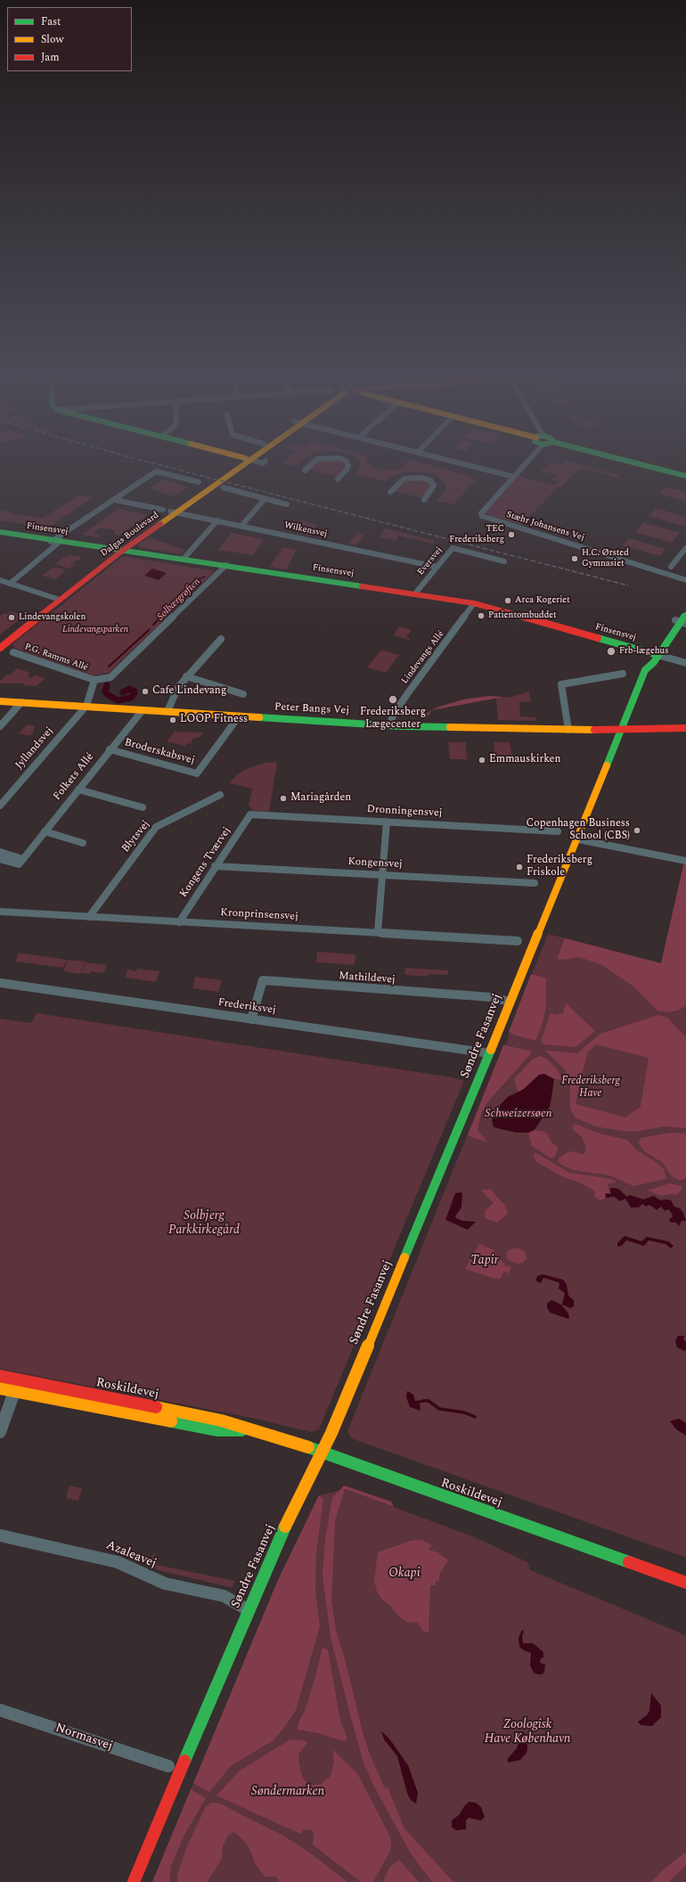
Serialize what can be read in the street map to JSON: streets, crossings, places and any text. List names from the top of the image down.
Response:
{
  "streets": {
    "street": [
      "Stæhr Johansens Vej",
      "Finsensvej",
      "Wilkensvej",
      "Dalgas Boulevard",
      "Eversvej",
      "P.G. Ramms Allé",
      "Lindevangs Allé",
      "Peter Bangs Vej",
      "Jyllandsvej",
      "Broderskabsvej",
      "Folkets Allé",
      "Dronningensvej",
      "Blytsvej",
      "Kongens Tværvej",
      "Kongensvej",
      "Kronprinsensvej",
      "Mathildevej",
      "Frederiksvej",
      "Søndre Fasanvej",
      "Roskildevej",
      "Azaleavej",
      "Normasvej"
    ]
  },
  "crossings": [
    ["Finsensvej", "Dalgas Boulevard"],
    ["Finsensvej", "Eversvej"],
    ["Finsensvej", "Lindevangs Allé"],
    ["Finsensvej", "Søndre Fasanvej"],
    ["Wilkensvej", "Dalgas Boulevard"],
    ["Wilkensvej", "Eversvej"],
    ["Lindevangs Allé", "Peter Bangs Vej"],
    ["Peter Bangs Vej", "Jyllandsvej"],
    ["Peter Bangs Vej", "Broderskabsvej"],
    ["Peter Bangs Vej", "Folkets Allé"],
    ["Peter Bangs Vej", "Søndre Fasanvej"],
    ["Broderskabsvej", "Folkets Allé"],
    ["Dronningensvej", "Kongens Tværvej"],
    ["Blytsvej", "Kronprinsensvej"],
    ["Kongens Tværvej", "Kongensvej"],
    ["Kongens Tværvej", "Kronprinsensvej"],
    ["Mathildevej", "Frederiksvej"],
    ["Mathildevej", "Søndre Fasanvej"],
    ["Frederiksvej", "Søndre Fasanvej"],
    ["Søndre Fasanvej", "Roskildevej"],
    ["Søndre Fasanvej", "Azaleavej"]
  ],
  "water": ["Solbærgrøften", "Schweizersøen"],
  "parks": [
    "Lindevangsparken",
    "Frederiksberg Have",
    "Solbjerg Parkkirkegård",
    "Tapir",
    "Okapi",
    "Zoologisk Have København",
    "Søndermarken"
  ],
  "places": [
    "TEC Frederiksberg",
    "H.C. Ørsted Gymnasiet",
    "Arca Kogeriet",
    "Patientombuddet",
    "Lindevangskolen",
    "Frb-lægehus",
    "Cafe Lindevang",
    "Frederiksberg Lægecenter",
    "LOOP Fitness",
    "Emmauskirken",
    "Mariagården",
    "Copenhagen Business School (CBS)",
    "Frederiksberg Friskole"
  ],
  "legend": ["Fast", "Slow", "Jam"]
}
